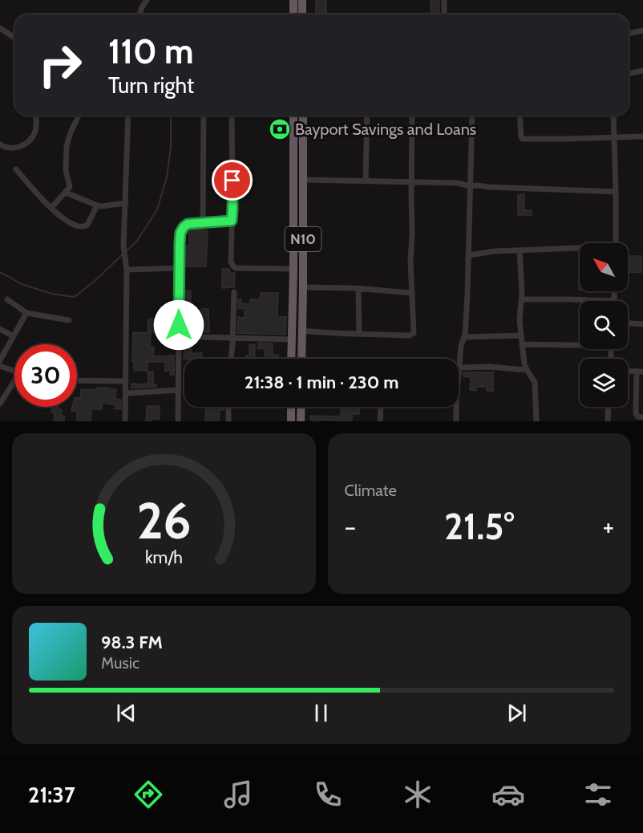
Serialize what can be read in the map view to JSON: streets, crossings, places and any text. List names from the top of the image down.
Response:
{
  "streets": {
    "highway": ["N10"]
  },
  "places": {
    "bank": ["Bayport Savings and Loans"]
  },
  "north": "top left",
  "page": {
    "turn": ["110 m", "Turn right"],
    "limit": "30",
    "trip": "21:38 · 1 min · 230 m",
    "tile": "Climate",
    "heat": ["−", "21.5°", "+"],
    "song": ["98.3 FM", "Music"],
    "tabs": "21:37",
    "gauge": ["26", "km/h"]
  }
}
